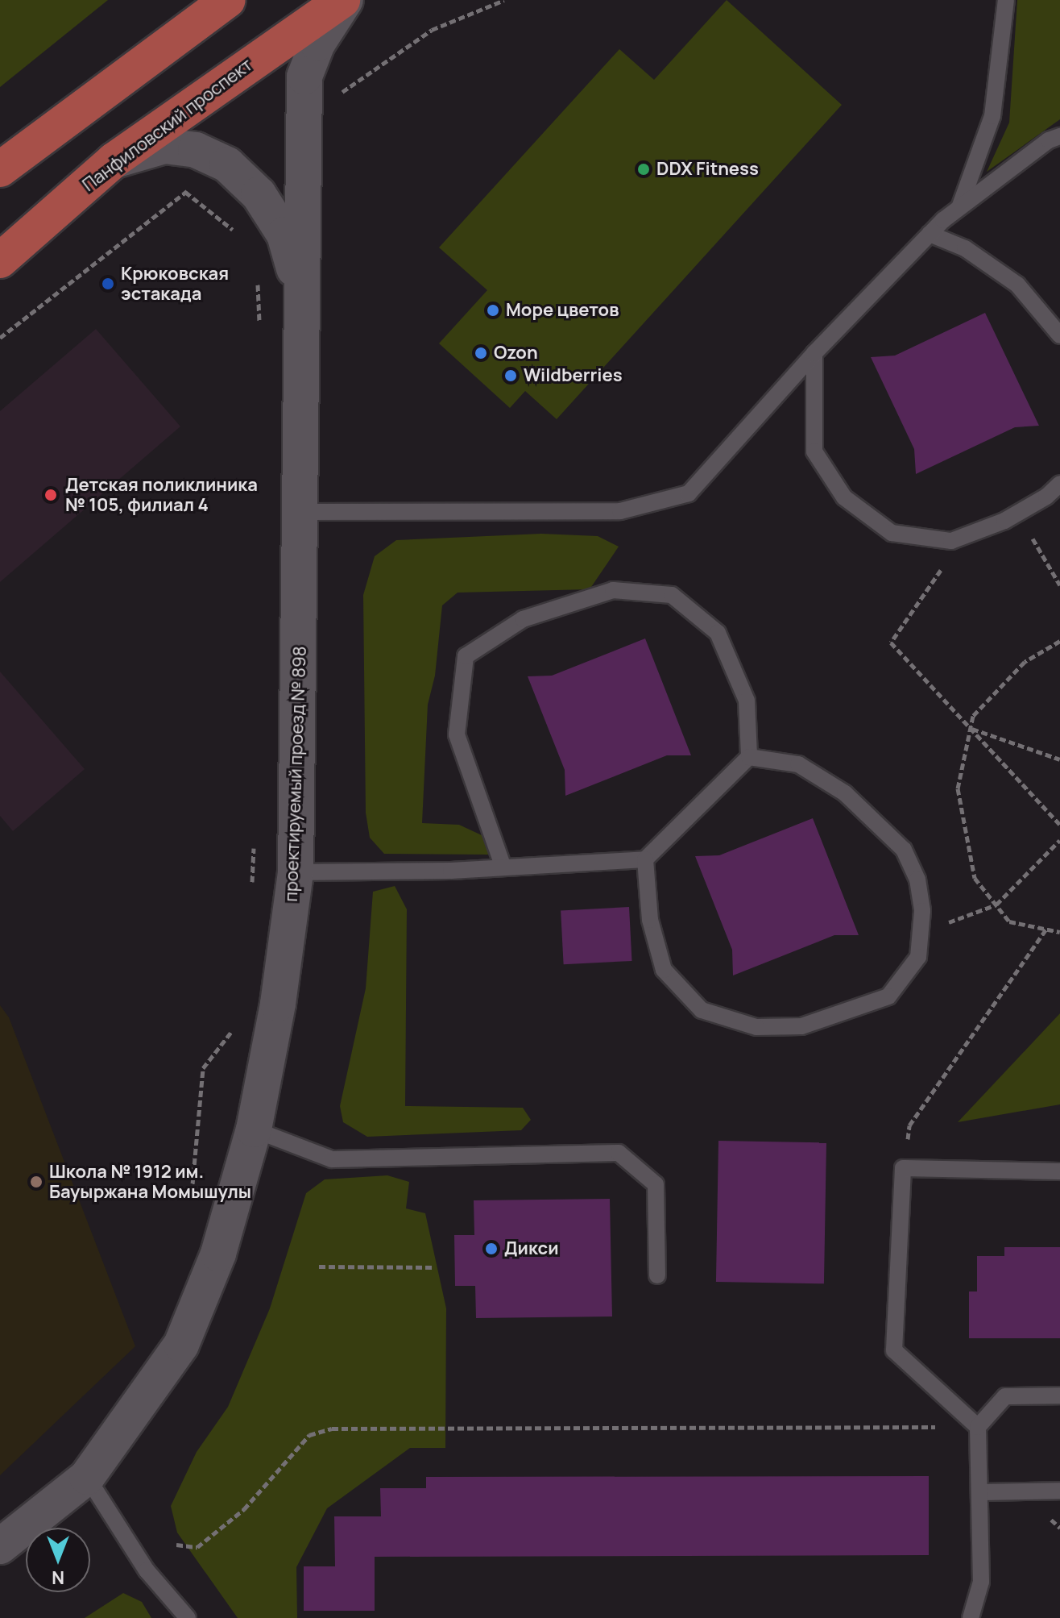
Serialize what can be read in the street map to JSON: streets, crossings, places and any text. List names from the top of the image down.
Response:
{
  "streets": {
    "main road": ["Панфиловский проспект", "проектируемый проезд № 898"]
  },
  "crossings": [
    ["Панфиловский проспект", "проектируемый проезд № 898"]
  ],
  "places": [
    "DDX Fitness",
    "Крюковская эстакада",
    "Море цветов",
    "Ozon",
    "Wildberries",
    "Детская поликлиника № 105, филиал 4",
    "Школа № 1912 им. Бауыржана Момышулы",
    "Дикси"
  ],
  "north": "bottom"
}
